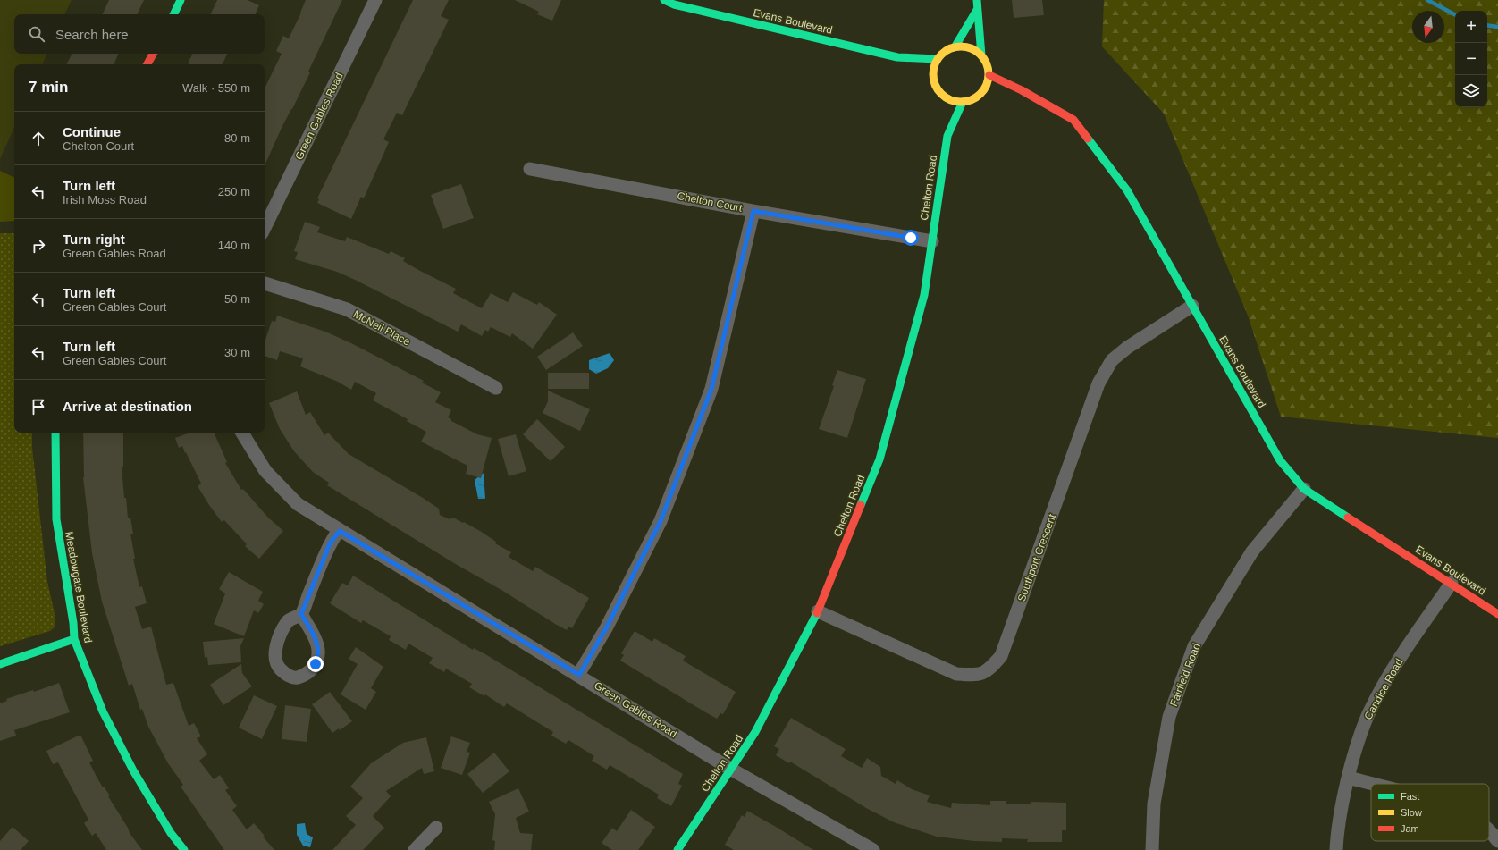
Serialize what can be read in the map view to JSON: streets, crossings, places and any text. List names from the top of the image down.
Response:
{
  "streets": {
    "street": [
      "Evans Boulevard",
      "Green Gables Road",
      "Chelton Road",
      "Chelton Court",
      "McNeil Place",
      "Southport Crescent",
      "Meadowgate Boulevard",
      "Fairfield Road",
      "Candice Road"
    ]
  },
  "crossings": [
    ["Evans Boulevard", "Chelton Road"],
    ["Evans Boulevard", "Southport Crescent"],
    ["Evans Boulevard", "Fairfield Road"],
    ["Evans Boulevard", "Candice Road"],
    ["Green Gables Road", "Chelton Road"],
    ["Chelton Road", "Chelton Court"],
    ["Chelton Road", "Southport Crescent"]
  ],
  "legend": ["Fast", "Slow", "Jam"],
  "north": "bottom",
  "page": {
    "map_buttons": ["+", "−"],
    "search": "Search here",
    "heading": ["7 min", "Walk · 550 m"],
    "list": [
      ["Continue", "Chelton Court", "80 m"],
      ["Turn left", "Irish Moss Road", "250 m"],
      ["Turn right", "Green Gables Road", "140 m"],
      ["Turn left", "Green Gables Court", "50 m"],
      ["Turn left", "Green Gables Court", "30 m"],
      "Arrive at destination"
    ]
  }
}
